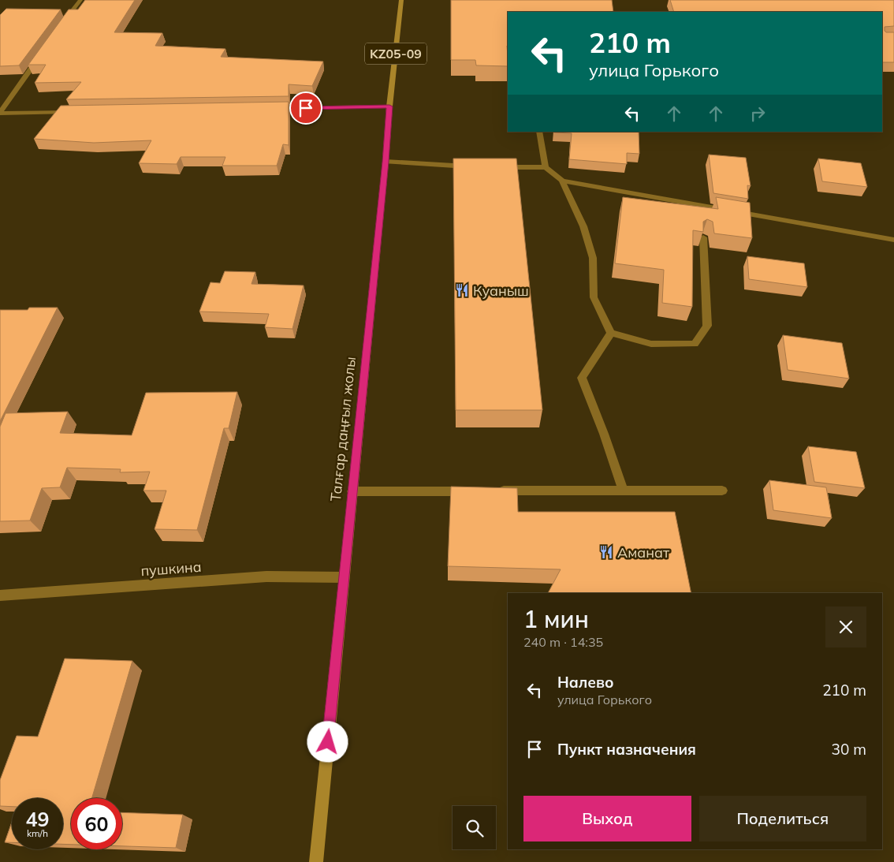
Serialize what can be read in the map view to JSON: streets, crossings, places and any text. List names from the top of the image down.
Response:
{
  "streets": {
    "main road": ["KZ05-09", "Талғар даңғыл жолы"],
    "street": ["пушкина"]
  },
  "crossings": [
    ["Талғар даңғыл жолы", "пушкина"]
  ],
  "places": {
    "restaurant": ["Куаныш", "Аманат"]
  },
  "page": {
    "turn": ["210 m", "улица Горького"],
    "heading": ["1 мин", "240 m · 14:35"],
    "list": [
      {
        "name": "Налево",
        "note": "улица Горького",
        "value": "210 m"
      },
      {
        "name": "Пункт назначения",
        "value": "30 m"
      }
    ],
    "buttons": ["Выход", "Поделиться"],
    "speed": "49 km/h",
    "limit": "60"
  }
}
